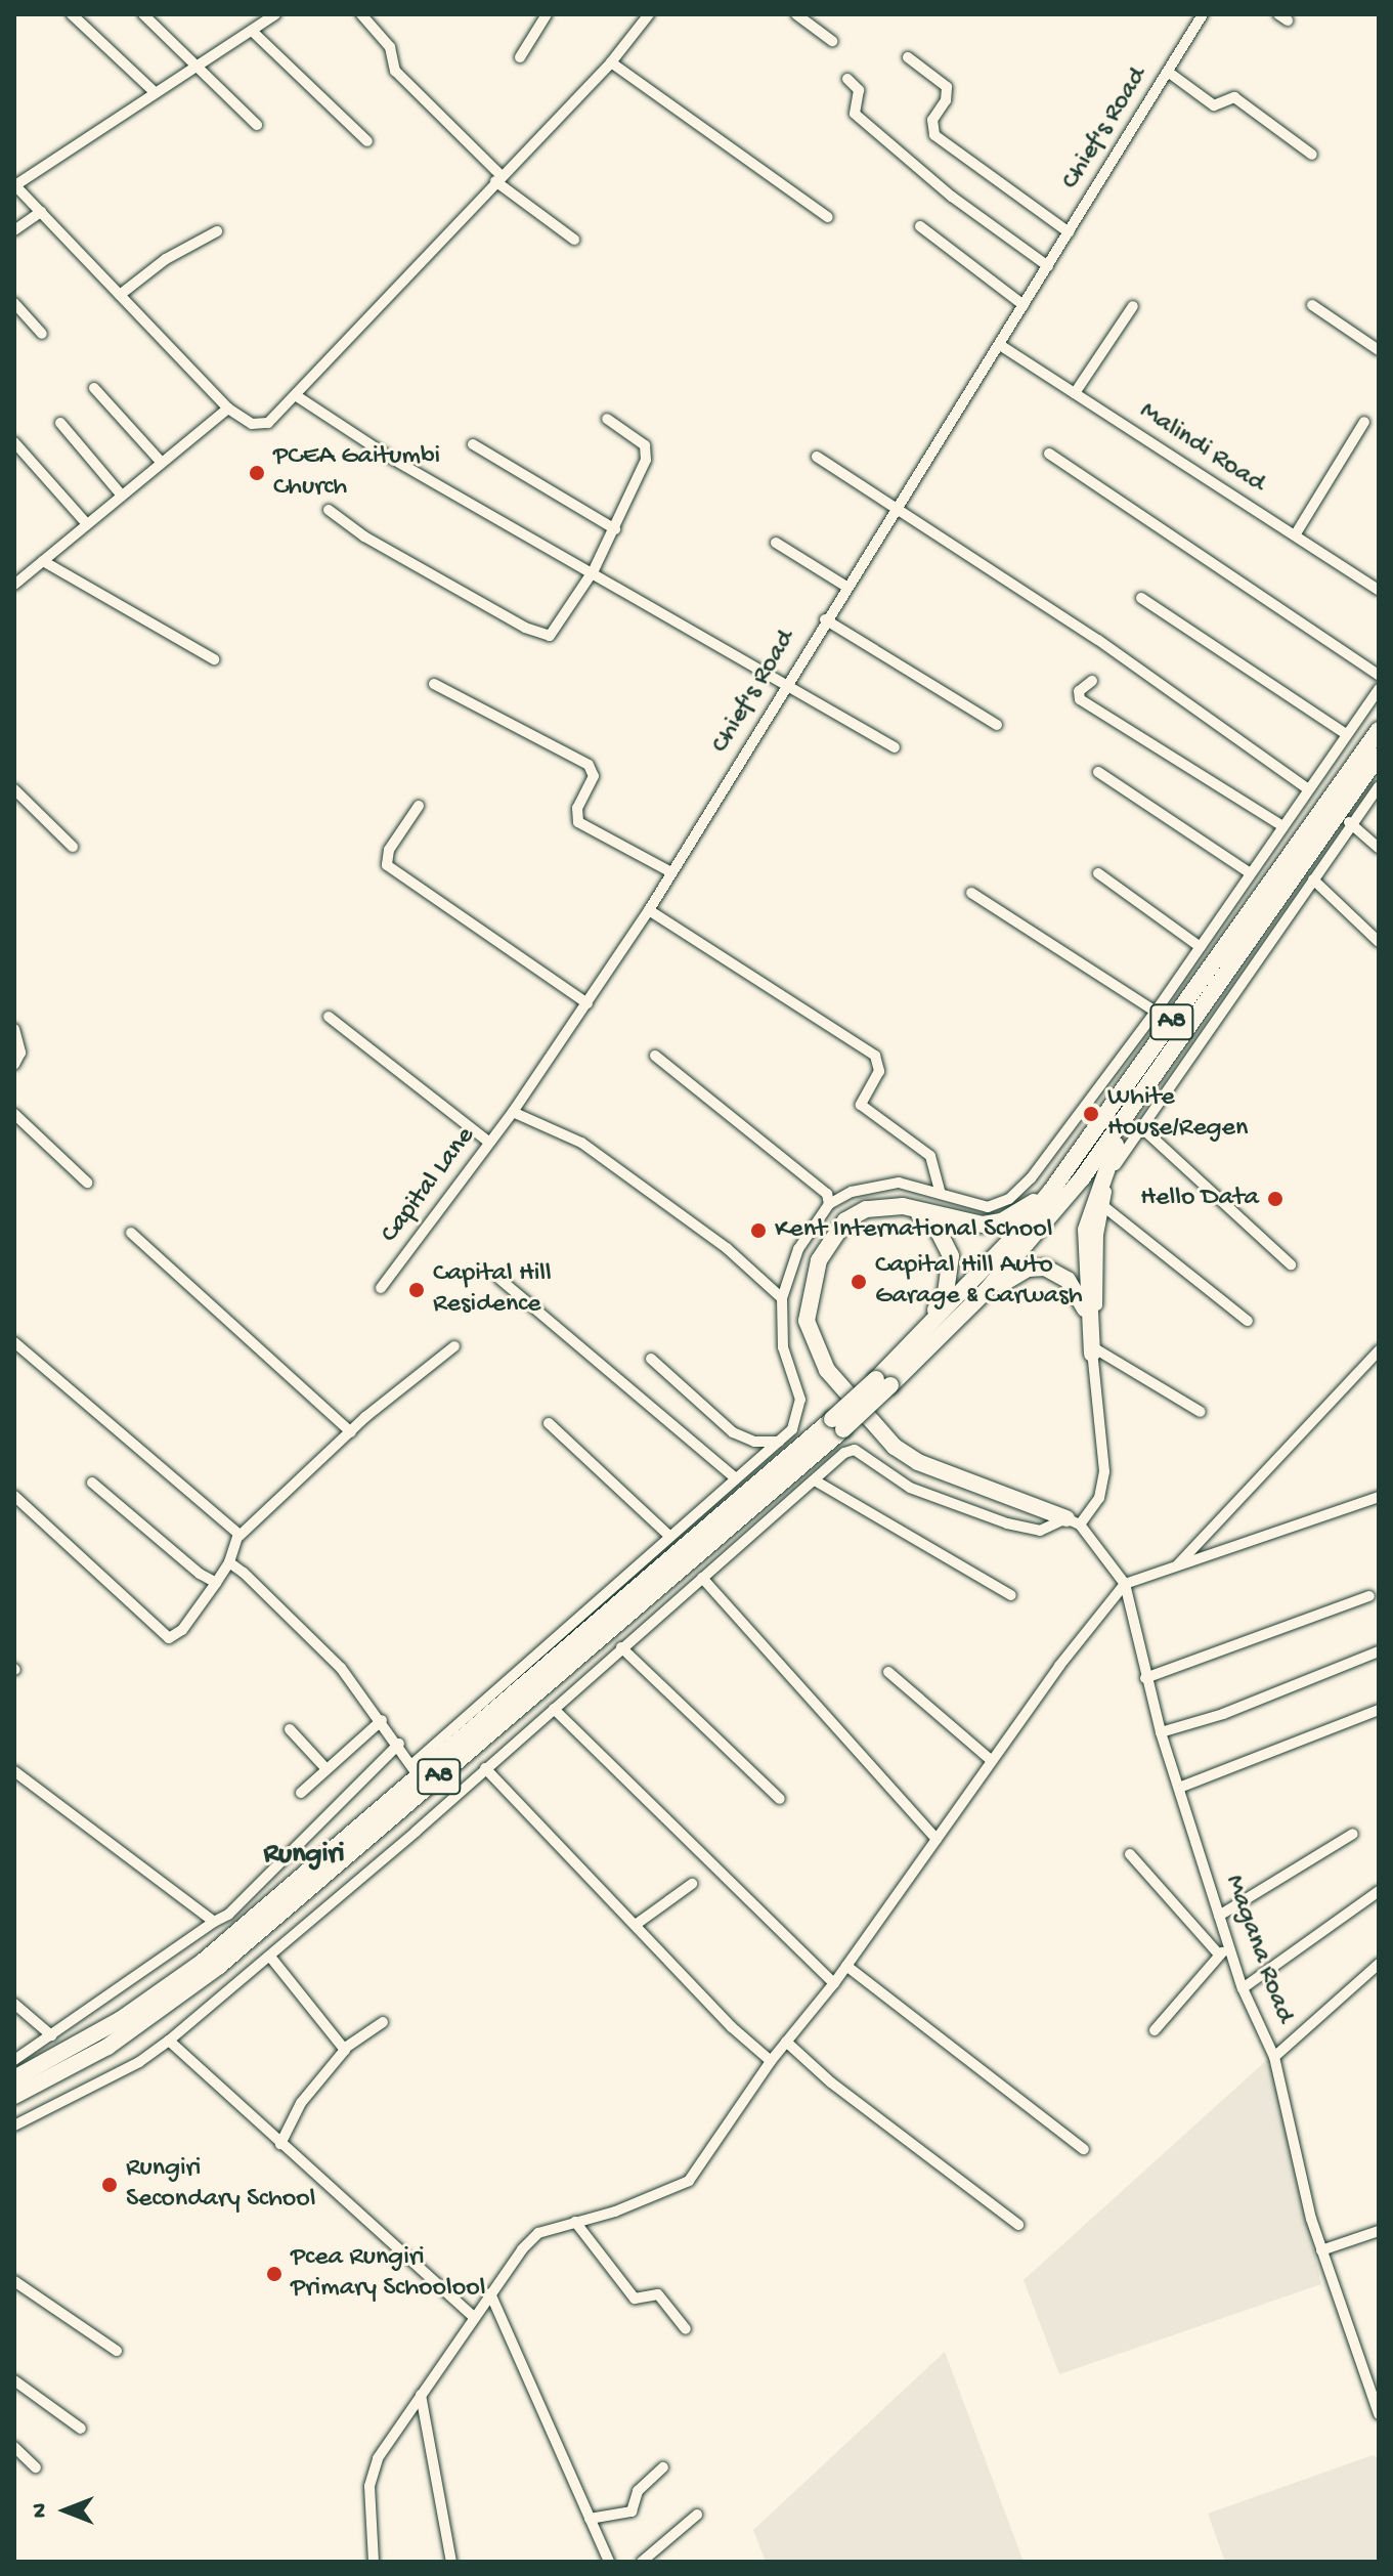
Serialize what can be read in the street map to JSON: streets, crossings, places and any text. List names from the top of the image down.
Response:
{
  "streets": {
    "highway": ["A8"],
    "street": [
      "Chief's Road",
      "Malindi Road",
      "Capital Lane",
      "Magana Road"
    ]
  },
  "crossings": [
    ["Chief's Road", "Malindi Road"],
    ["Chief's Road", "Capital Lane"]
  ],
  "districts": ["Rungiri"],
  "places": [
    "PCEA Gaitumbi Church",
    "White House/Regen",
    "Hello Data",
    "Kent International School",
    "Capital Hill Auto Garage & Carwash",
    "Capital Hill Residence",
    "Rungiri Secondary School",
    "Pcea Rungiri Primary Schoolool"
  ],
  "north": "left"
}
